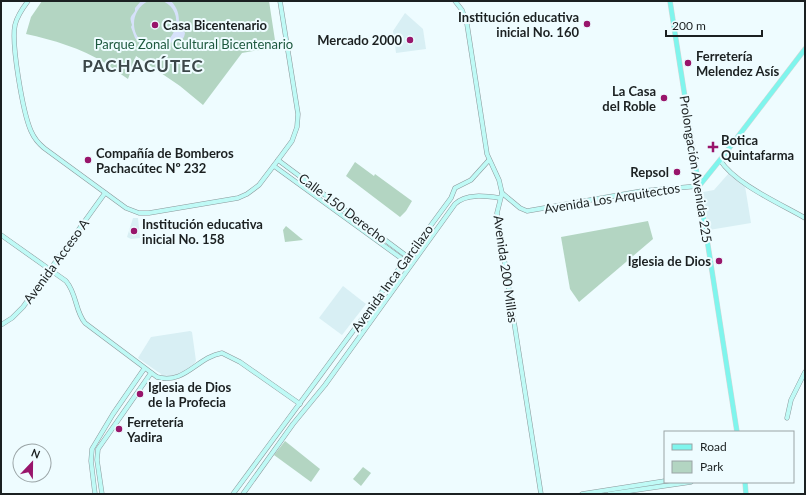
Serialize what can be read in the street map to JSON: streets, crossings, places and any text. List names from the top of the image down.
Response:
{
  "streets": {
    "main road": [
      "Prolongación Avenida 225",
      "Avenida Los Arquitectos",
      "Calle 150 Derecho",
      "Avenida Acceso A",
      "Avenida 200 Millas",
      "Avenida Inca Garcilazo"
    ]
  },
  "crossings": [
    ["Prolongación Avenida 225", "Avenida Los Arquitectos"],
    ["Avenida Los Arquitectos", "Avenida 200 Millas"],
    ["Calle 150 Derecho", "Avenida Inca Garcilazo"],
    ["Avenida 200 Millas", "Avenida Inca Garcilazo"]
  ],
  "districts": ["PACHACÚTEC"],
  "parks": ["Parque Zonal Cultural Bicentenario"],
  "places": {
    "other": [
      "Institución educativa inicial No. 160",
      "Casa Bicentenario",
      "Mercado 2000",
      "Ferretería Melendez Asís",
      "La Casa del Roble",
      "Compañía de Bomberos Pachacútec Nº 232",
      "Repsol",
      "Institución educativa inicial No. 158",
      "Iglesia de Dios",
      "Iglesia de Dios de la Profecia",
      "Ferretería Yadira"
    ],
    "health": ["Botica Quintafarma"]
  },
  "legend": ["Road", "Park"],
  "scale_bar": "200 m",
  "north": "top"
}
